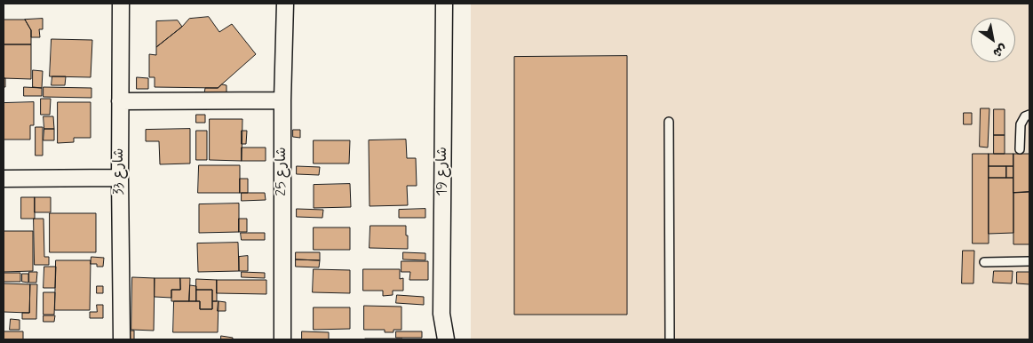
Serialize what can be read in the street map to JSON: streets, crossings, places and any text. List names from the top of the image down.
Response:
{
  "streets": {
    "street": ["شارع 33", "شارع 25", "شارع 19"]
  },
  "north": "bottom right"
}
